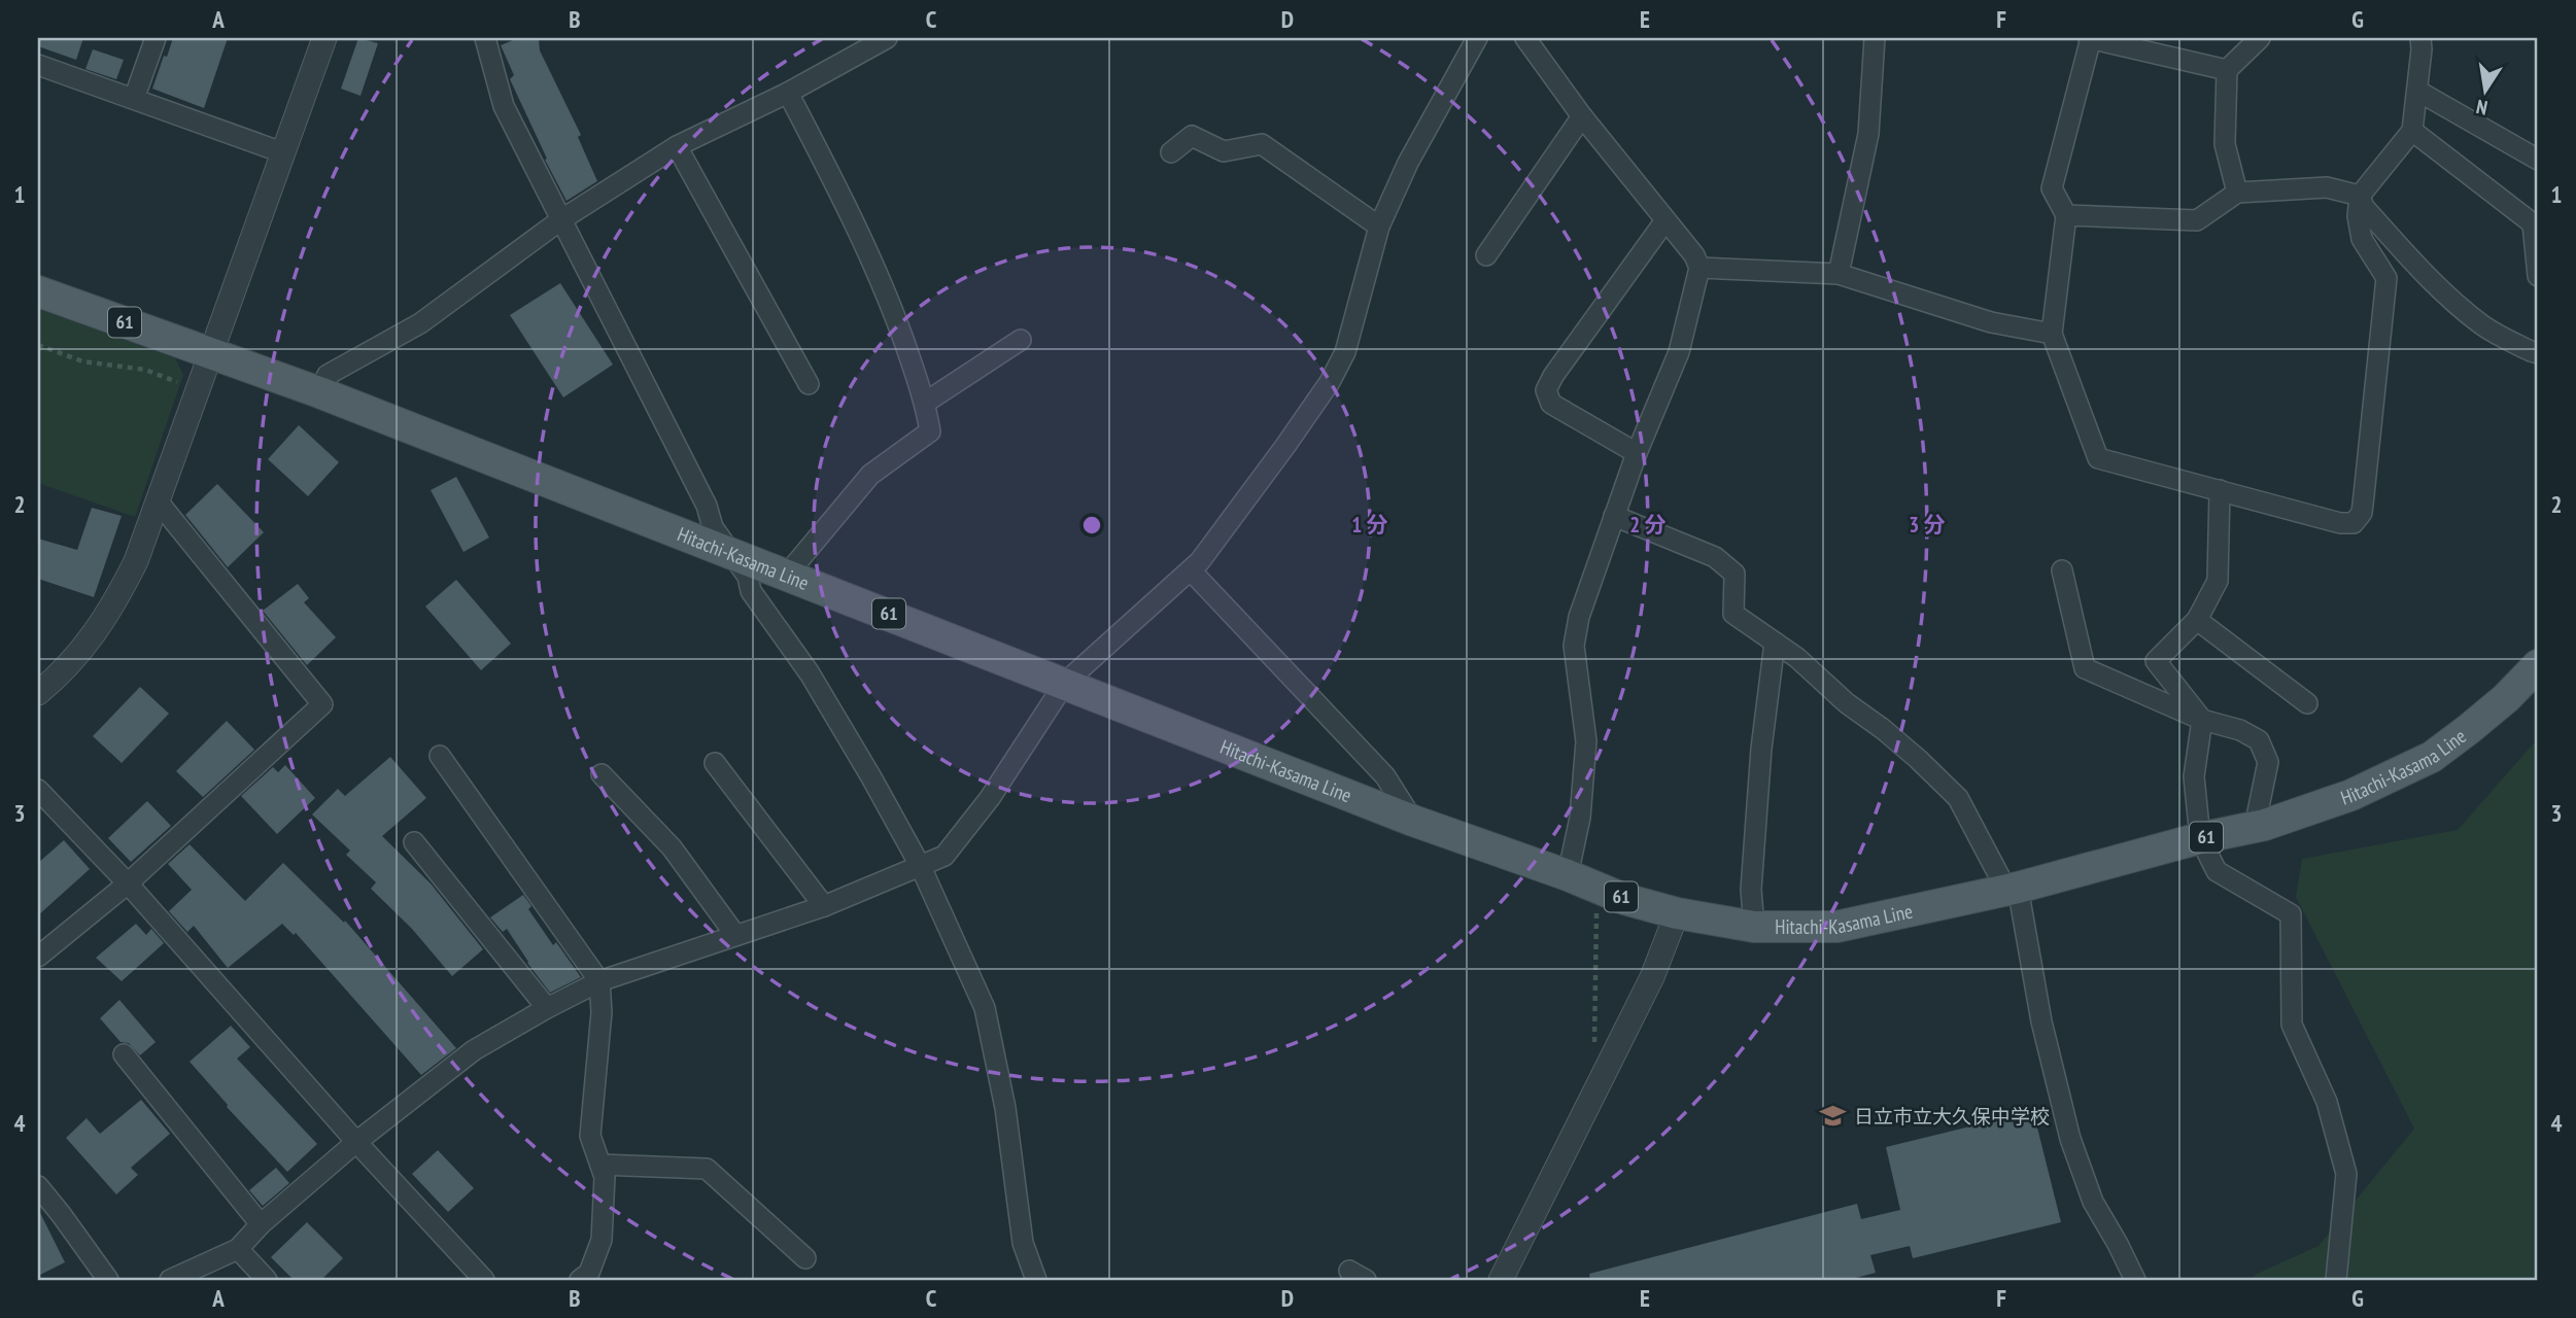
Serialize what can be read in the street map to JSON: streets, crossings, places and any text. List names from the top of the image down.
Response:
{
  "streets": {
    "main road": ["61", "Hitachi-Kasama Line"]
  },
  "places": {
    "school or university": ["日立市立大久保中学校"]
  },
  "north": "bottom",
  "grid": {
    "columns": [
      "A",
      "B",
      "C",
      "D",
      "E",
      "F",
      "G"
    ],
    "rows": [
      "1",
      "2",
      "3",
      "4"
    ]
  },
  "rings": ["1 分", "2 分", "3 分"]
}
